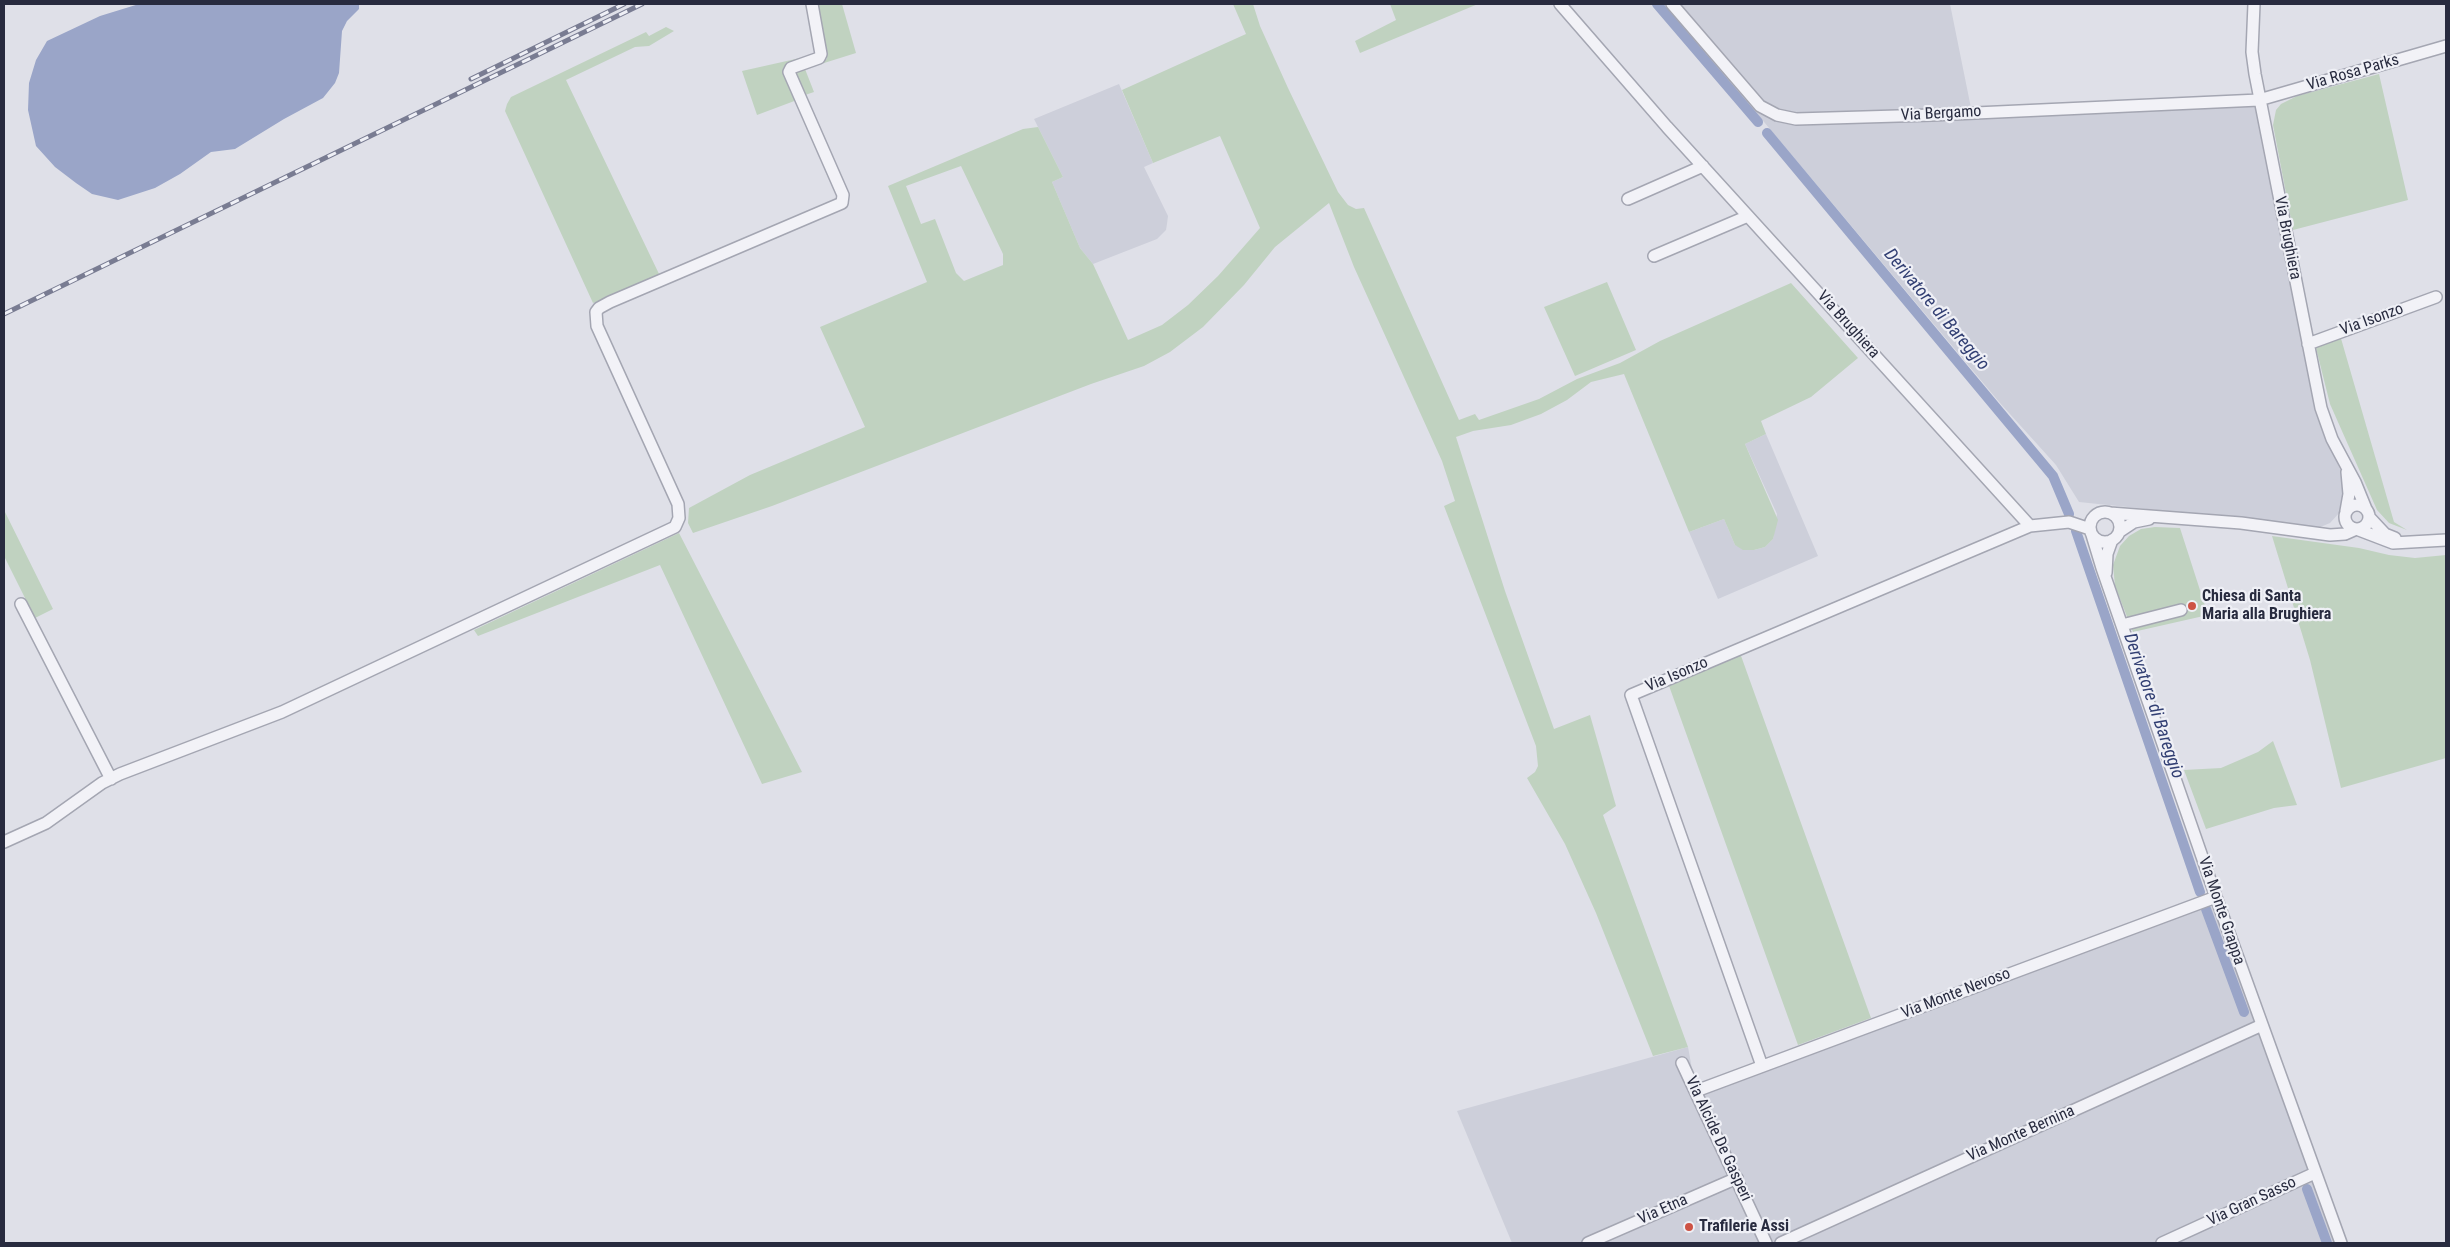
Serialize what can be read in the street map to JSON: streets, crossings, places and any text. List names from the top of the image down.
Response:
{
  "streets": {
    "street": [
      "Via Rosa Parks",
      "Via Bergamo",
      "Via Brughiera",
      "Via Isonzo",
      "Via Monte Grappa",
      "Via Monte Nevoso",
      "Via Monte Bernina",
      "Via Alcide De Gasperi",
      "Via Gran Sasso",
      "Via Etna"
    ]
  },
  "crossings": [
    ["Via Rosa Parks", "Via Bergamo"],
    ["Via Rosa Parks", "Via Brughiera"],
    ["Via Bergamo", "Via Brughiera"],
    ["Via Brughiera", "Via Isonzo"],
    ["Via Isonzo", "Via Monte Nevoso"],
    ["Via Monte Grappa", "Via Monte Nevoso"],
    ["Via Monte Grappa", "Via Monte Bernina"],
    ["Via Monte Grappa", "Via Gran Sasso"],
    ["Via Monte Nevoso", "Via Alcide De Gasperi"],
    ["Via Alcide De Gasperi", "Via Etna"]
  ],
  "water": ["Derivatore di Bareggio"],
  "places": ["Chiesa di Santa Maria alla Brughiera", "Trafilerie Assi"]
}
